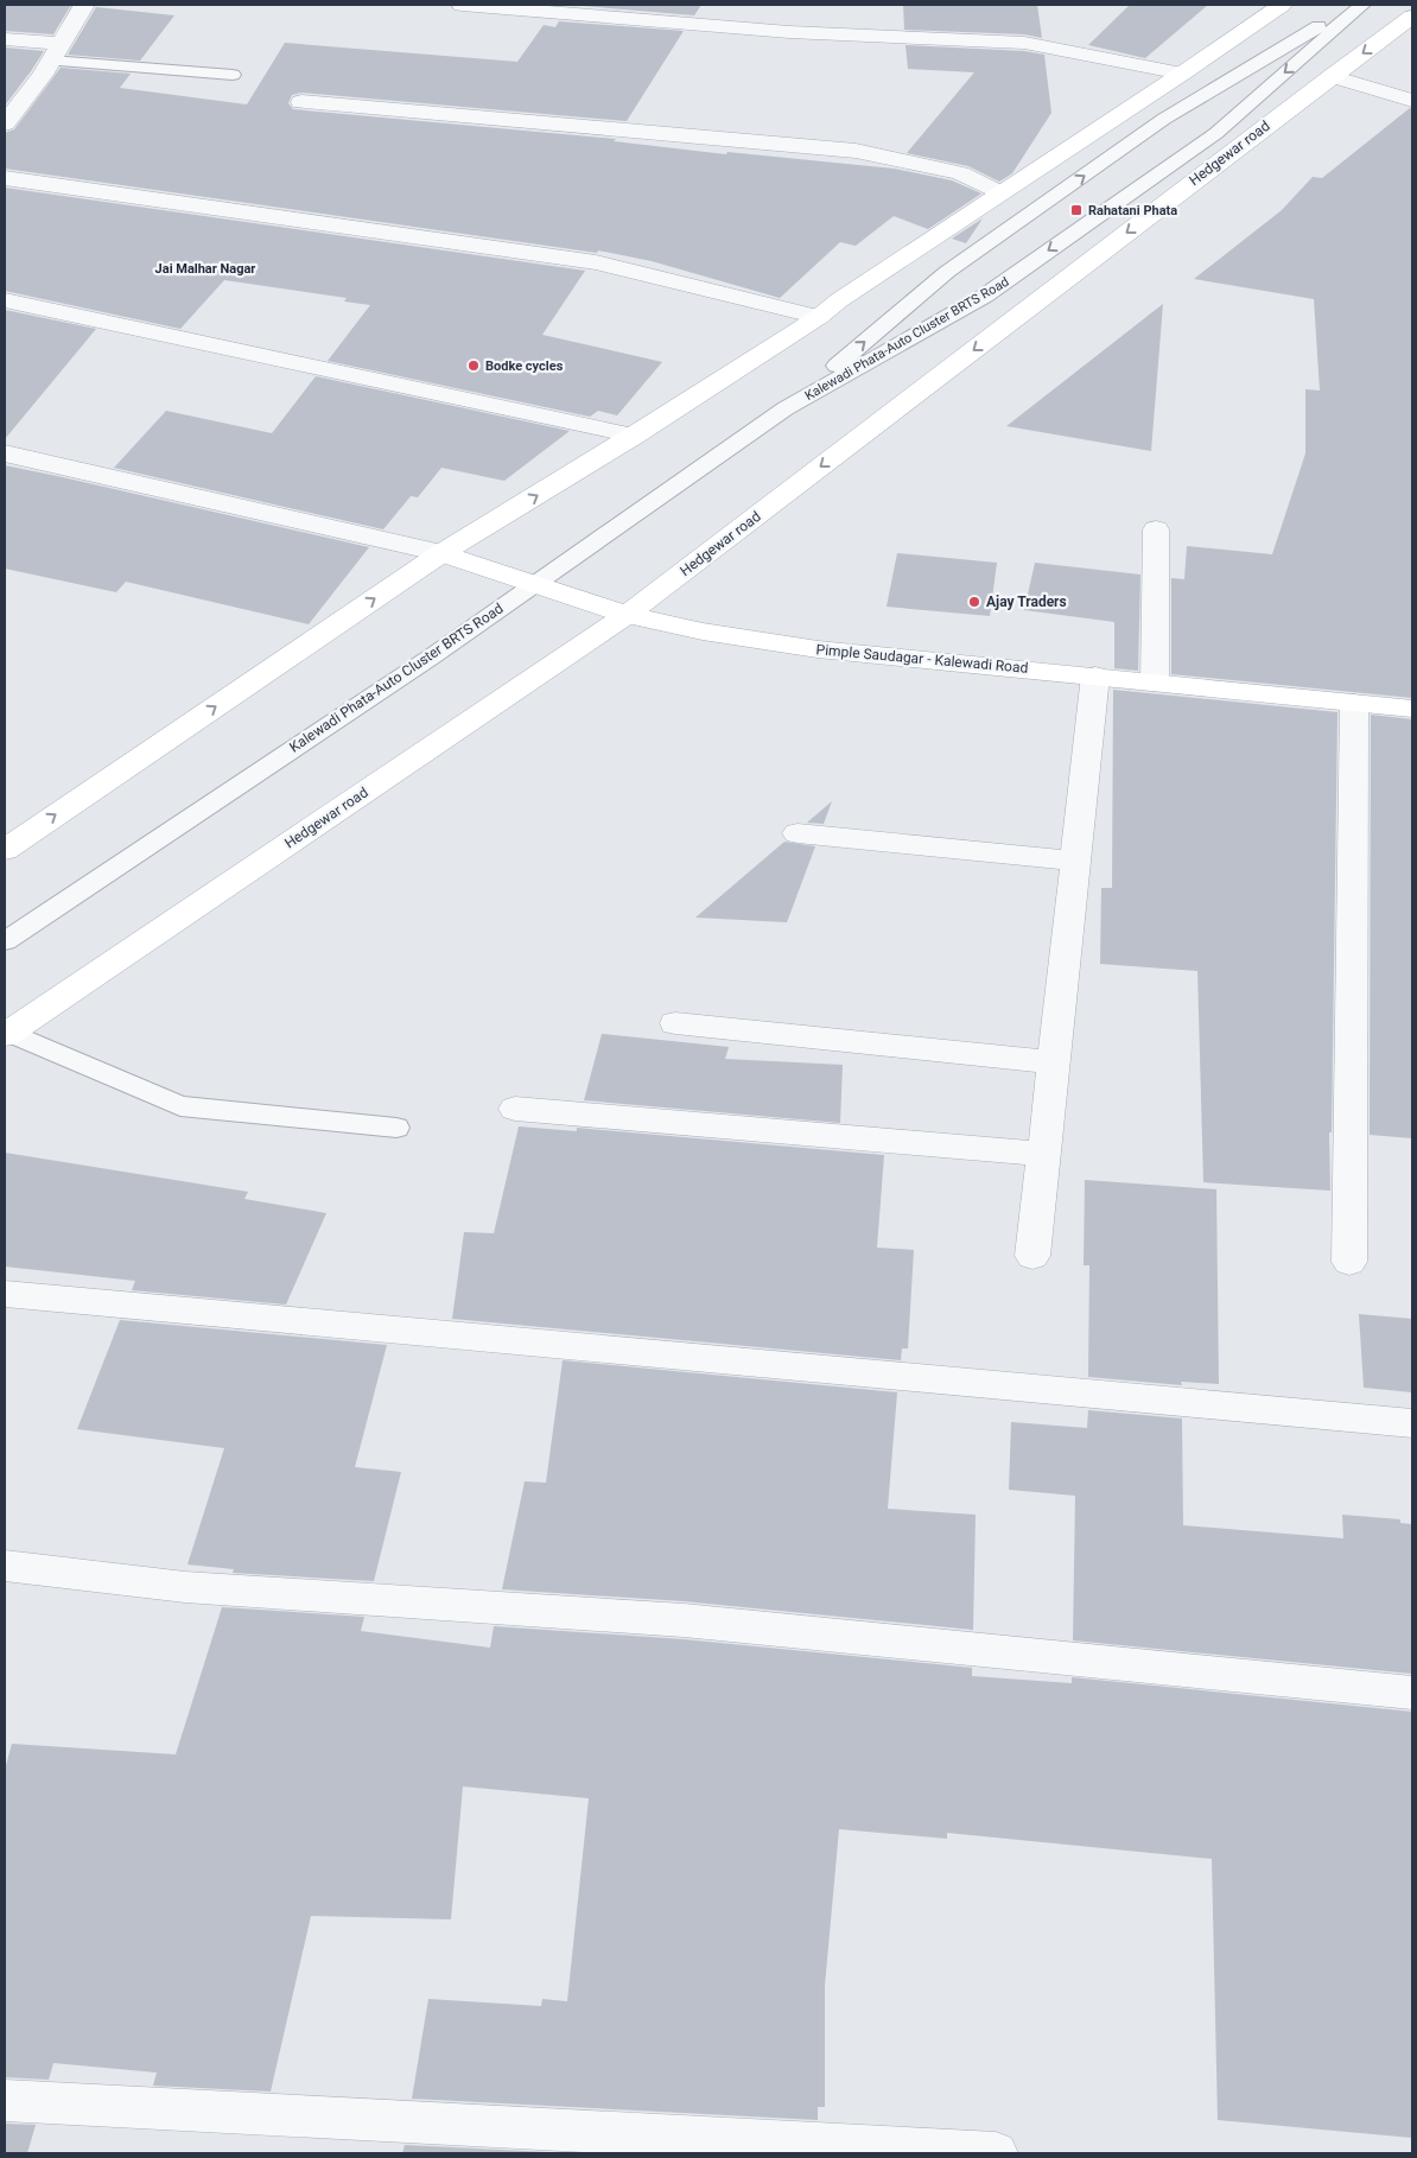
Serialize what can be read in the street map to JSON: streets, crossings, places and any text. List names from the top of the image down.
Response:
{
  "streets": {
    "main road": ["Hedgewar road", "Pimple Saudagar - Kalewadi Road"],
    "lane": ["Kalewadi Phata-Auto Cluster BRTS Road"]
  },
  "crossings": [
    ["Hedgewar road", "Pimple Saudagar - Kalewadi Road"],
    ["Kalewadi Phata-Auto Cluster BRTS Road", "Pimple Saudagar - Kalewadi Road"]
  ],
  "districts": ["Jai Malhar Nagar"],
  "places": {
    "transit": ["Rahatani Phata"],
    "other": ["Bodke cycles", "Ajay Traders"]
  }
}
